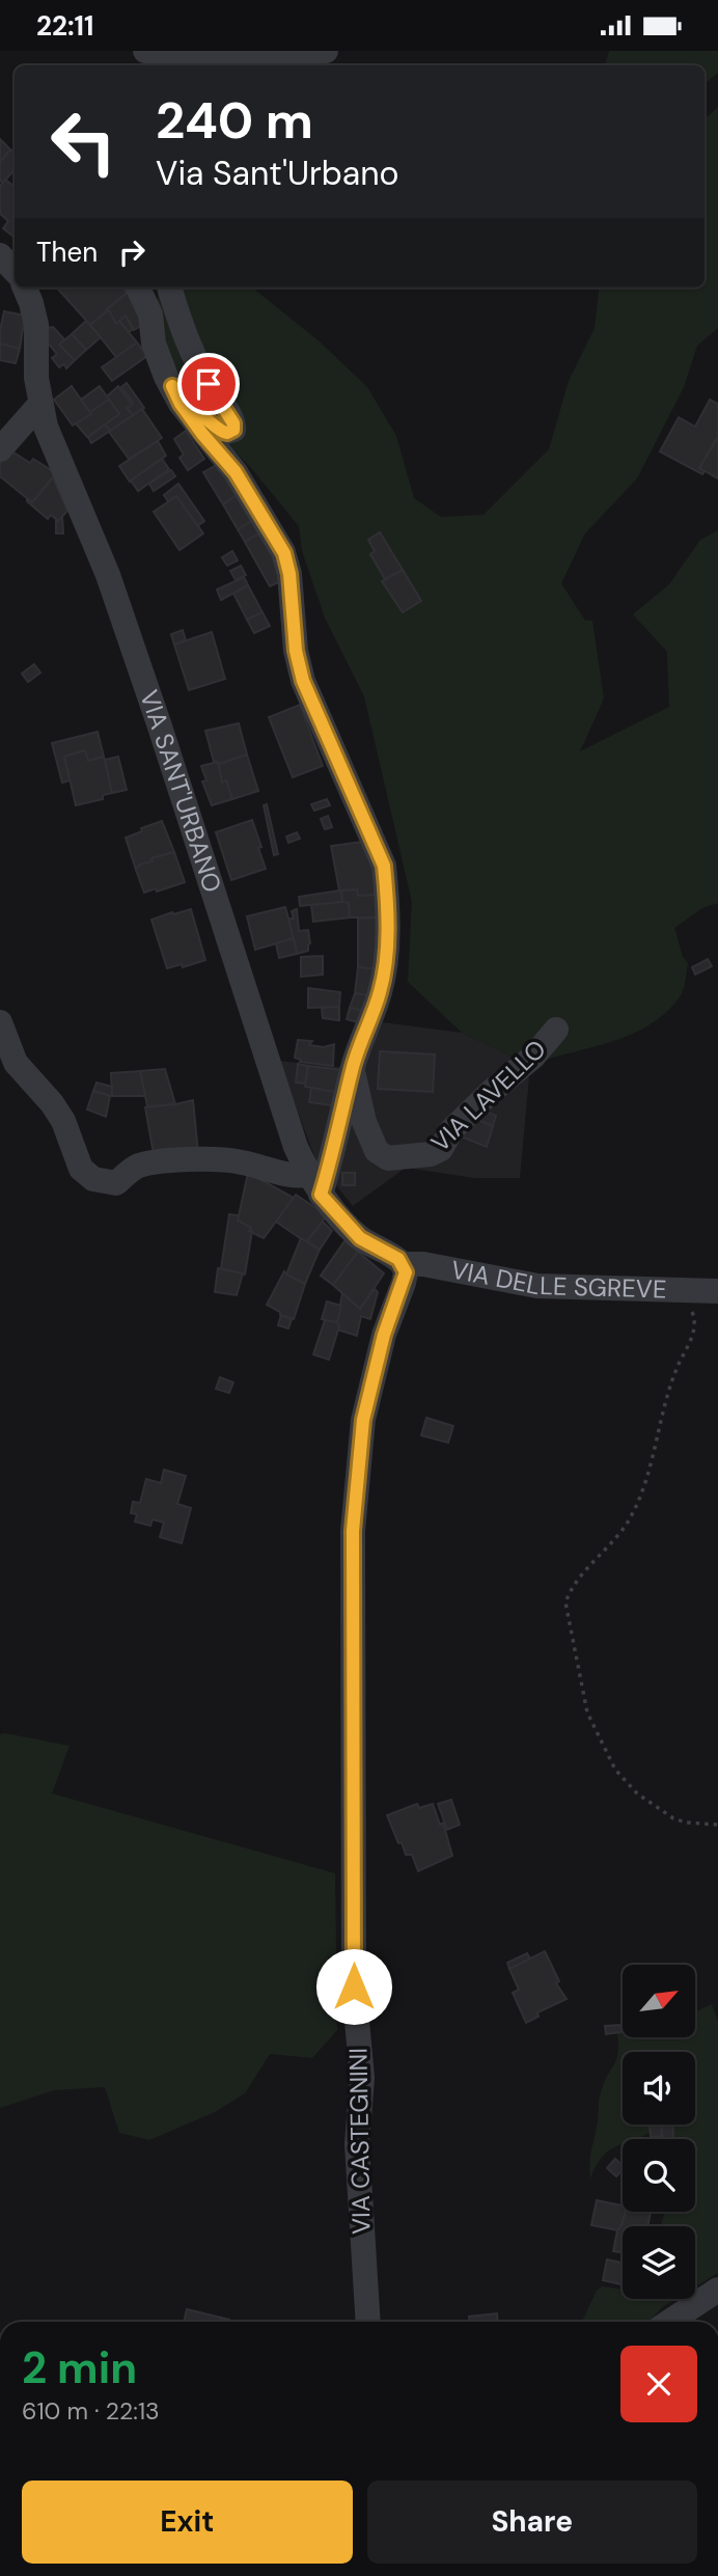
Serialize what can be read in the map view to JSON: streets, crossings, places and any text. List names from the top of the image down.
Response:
{
  "streets": {
    "street": [
      "VIA SANT'URBANO",
      "VIA LAVELLO",
      "VIA DELLE SGREVE",
      "VIA CASTEGNINI"
    ]
  },
  "crossings": [
    ["VIA SANT'URBANO", "VIA DELLE SGREVE"],
    ["VIA SANT'URBANO", "VIA CASTEGNINI"],
    ["VIA DELLE SGREVE", "VIA CASTEGNINI"]
  ],
  "north": "top right",
  "page": {
    "status": "22:11",
    "turn": ["240 m", "Via Sant'Urbano"],
    "then": "Then",
    "heading": ["2 min", "610 m · 22:13"],
    "buttons": ["Exit", "Share"]
  }
}
